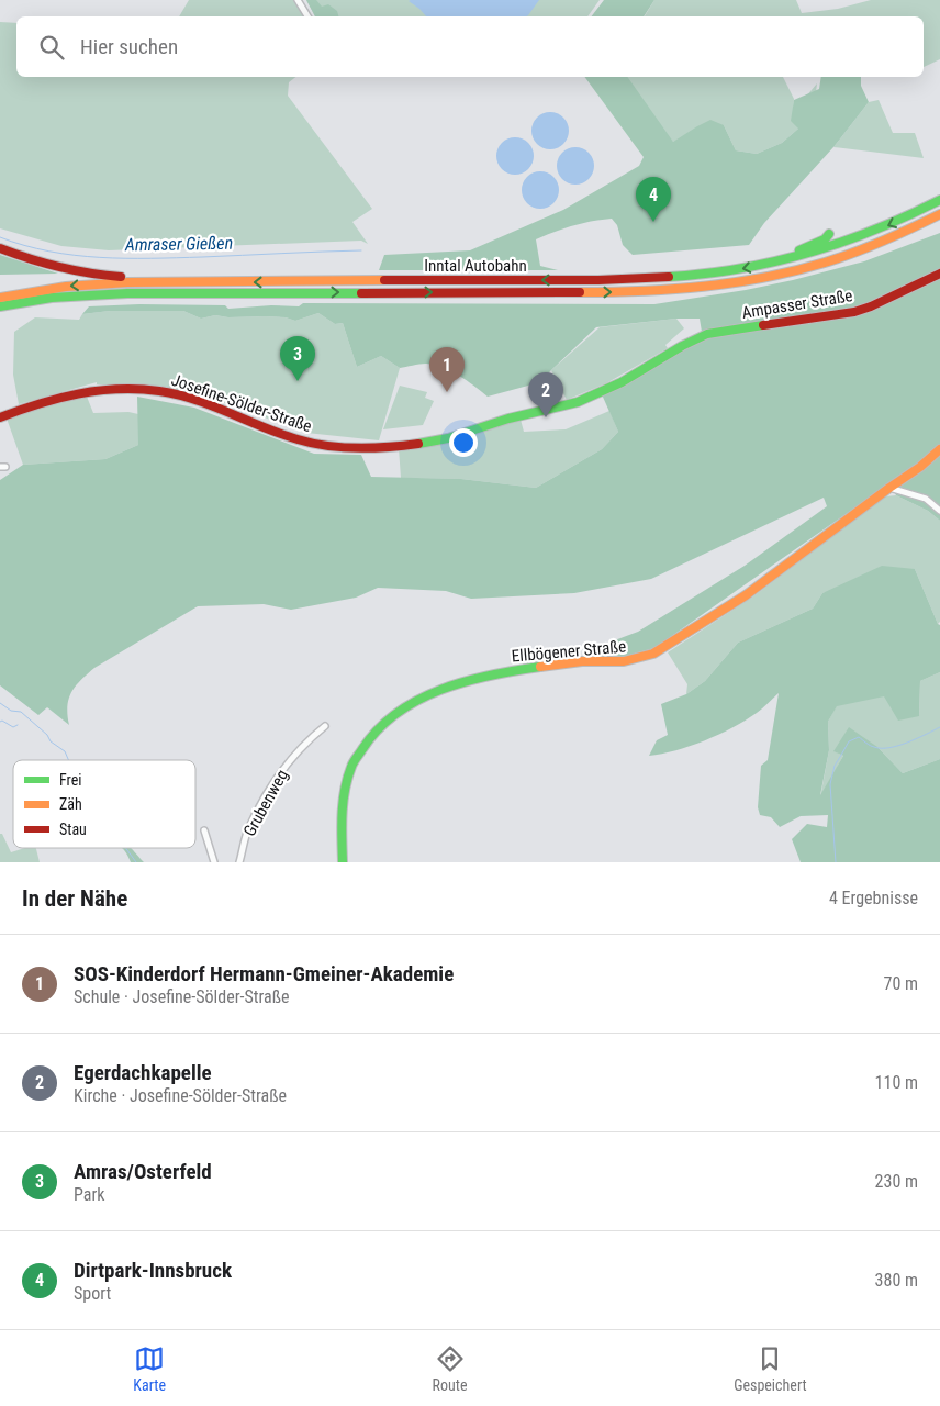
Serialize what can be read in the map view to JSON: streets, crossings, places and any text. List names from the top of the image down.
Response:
{
  "streets": {
    "main road": [
      "Inntal Autobahn",
      "Ampasser Straße",
      "Josefine-Sölder-Straße",
      "Ellbögener Straße"
    ],
    "street": ["Grubenweg"]
  },
  "crossings": [
    ["Ampasser Straße", "Josefine-Sölder-Straße"]
  ],
  "water": ["Amraser Gießen"],
  "legend": ["Frei", "Zäh", "Stau"],
  "page": {
    "search": "Hier suchen",
    "pins": [
      "4",
      "3",
      "1",
      "2"
    ],
    "heading": ["In der Nähe", "4 Ergebnisse"],
    "list": [
      {
        "mark": "1",
        "name": "SOS-Kinderdorf Hermann-Gmeiner-Akademie",
        "note": "Schule · Josefine-Sölder-Straße",
        "value": "70 m"
      },
      {
        "mark": "2",
        "name": "Egerdachkapelle",
        "note": "Kirche · Josefine-Sölder-Straße",
        "value": "110 m"
      },
      {
        "mark": "3",
        "name": "Amras/Osterfeld",
        "note": "Park",
        "value": "230 m"
      },
      {
        "mark": "4",
        "name": "Dirtpark-Innsbruck",
        "note": "Sport",
        "value": "380 m"
      }
    ],
    "nav": ["Karte", "Route", "Gespeichert"]
  }
}
